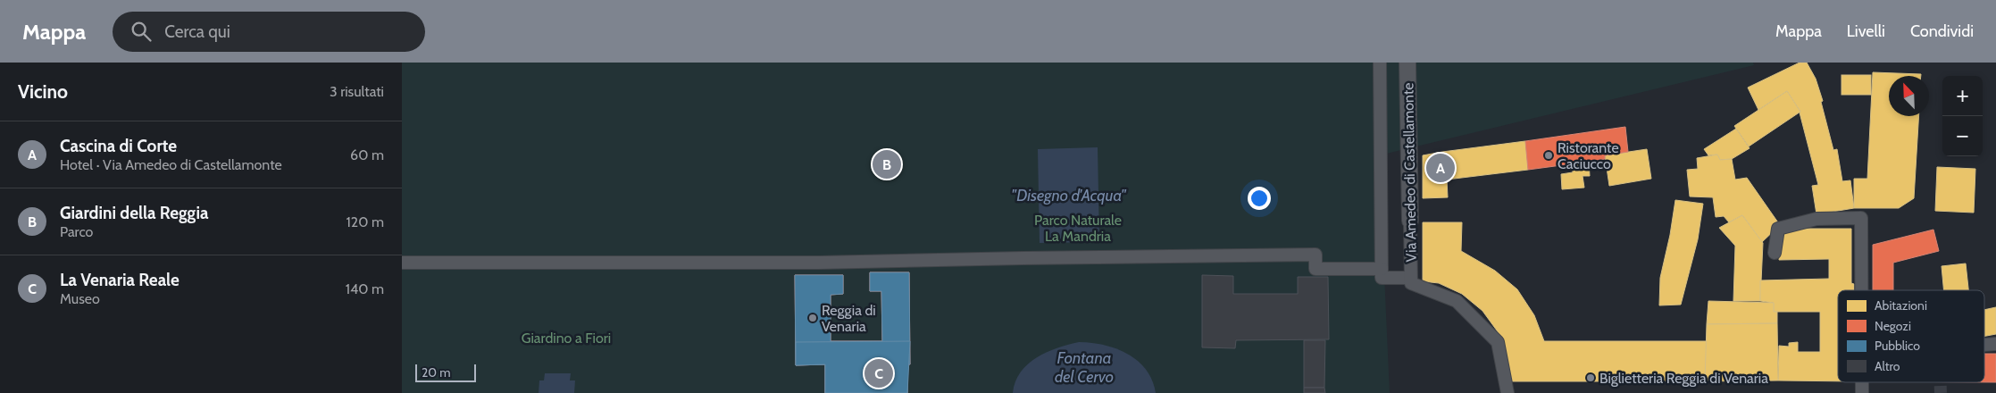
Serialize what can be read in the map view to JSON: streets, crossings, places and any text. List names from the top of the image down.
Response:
{
  "streets": {
    "street": ["Via Amedeo di Castellamonte"]
  },
  "water": ["\"Disegno d'Acqua\"", "Fontana del Cervo"],
  "parks": ["Parco Naturale La Mandria", "Giardino a Fiori"],
  "places": ["Ristorante Caciucco", "Reggia di Venaria", "Biglietteria Reggia di Venaria"],
  "legend": [
    "Abitazioni",
    "Negozi",
    "Pubblico",
    "Altro"
  ],
  "scale_bar": "20 m",
  "north": "top left",
  "page": {
    "header": "Mappa",
    "search": "Cerca qui",
    "nav": ["Mappa", "Livelli", "Condividi"],
    "heading": ["Vicino", "3 risultati"],
    "map_buttons": ["+", "−"],
    "list": [
      {
        "mark": "A",
        "name": "Cascina di Corte",
        "note": "Hotel · Via Amedeo di Castellamonte",
        "value": "60 m"
      },
      {
        "mark": "B",
        "name": "Giardini della Reggia",
        "note": "Parco",
        "value": "120 m"
      },
      {
        "mark": "C",
        "name": "La Venaria Reale",
        "note": "Museo",
        "value": "140 m"
      }
    ],
    "pins": ["B", "A", "C"],
    "scale": "20 m"
  }
}
